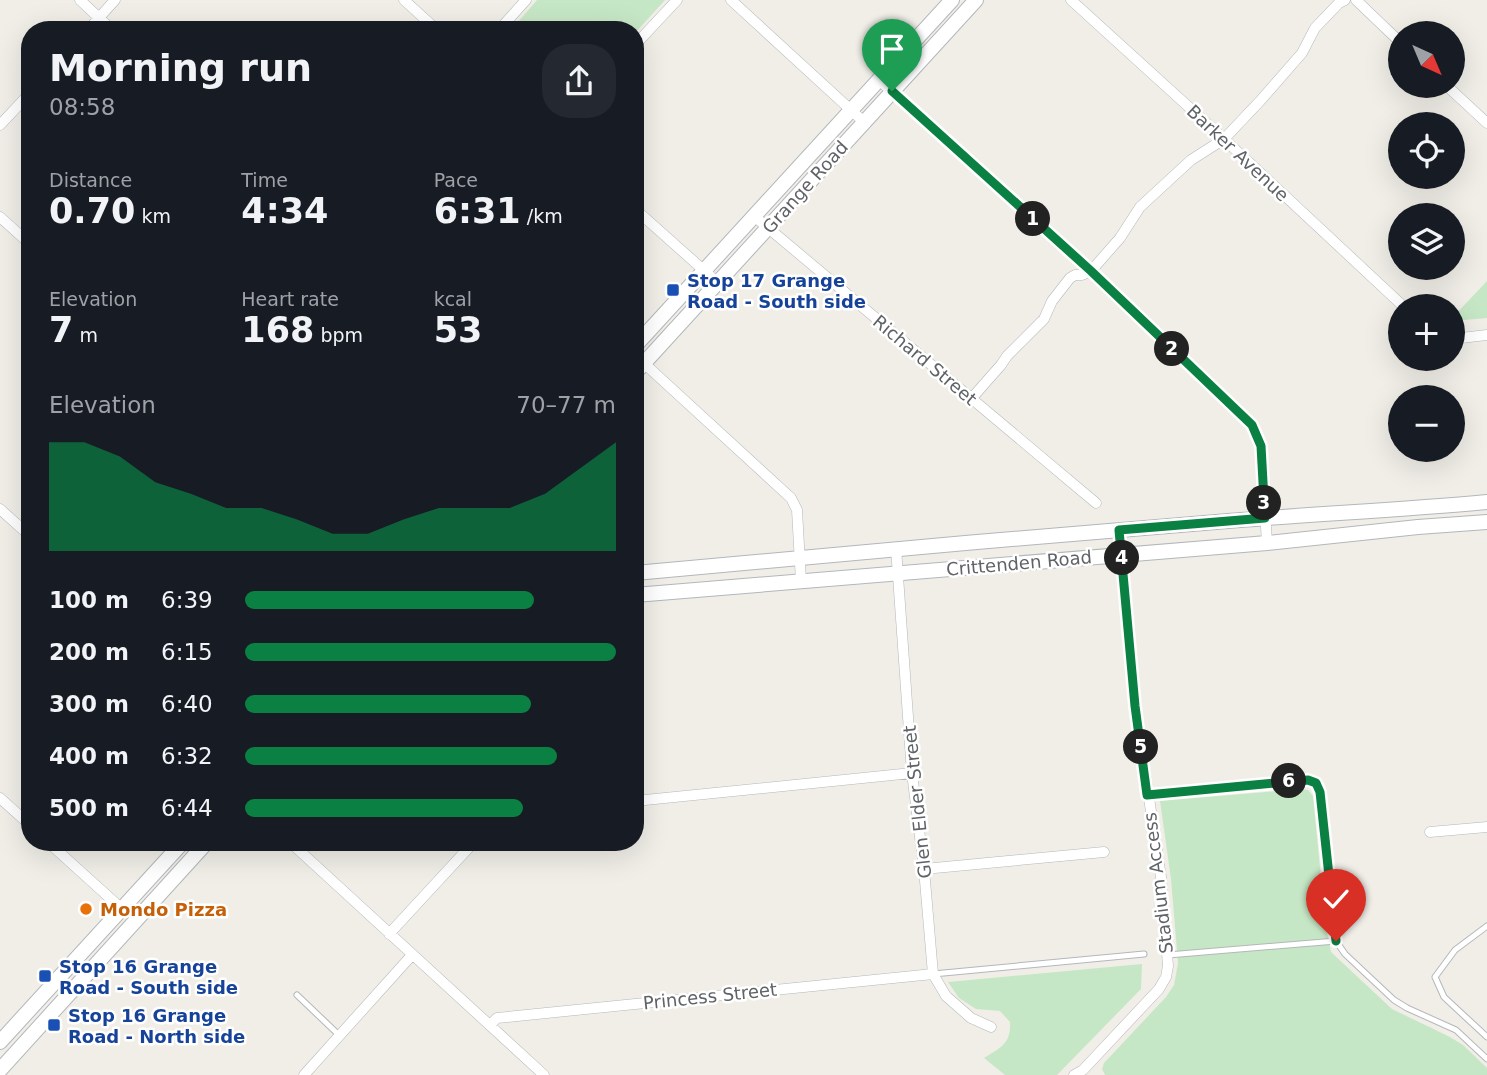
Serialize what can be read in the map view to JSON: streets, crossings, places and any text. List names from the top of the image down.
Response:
{
  "streets": {
    "main road": ["Grange Road", "Crittenden Road"],
    "street": [
      "Barker Avenue",
      "Richard Street",
      "Glen Elder Street",
      "Stadium Access",
      "Princess Street"
    ]
  },
  "crossings": [
    ["Grange Road", "Richard Street"],
    ["Crittenden Road", "Glen Elder Street"],
    ["Crittenden Road", "Stadium Access"],
    ["Glen Elder Street", "Princess Street"]
  ],
  "places": {
    "transit": ["Stop 17 Grange Road - South side", "Stop 16 Grange Road - South side", "Stop 16 Grange Road - North side"],
    "other": ["Mondo Pizza"]
  },
  "north": "bottom right",
  "page": {
    "map_buttons": ["+", "−"],
    "heading": ["Morning run", "08:58"],
    "stats": [
      ["Distance", "0.70 km"],
      ["Time", "4:34"],
      ["Pace", "6:31 /km"],
      ["Elevation", "7 m"],
      ["Heart rate", "168 bpm"],
      ["kcal", "53"]
    ],
    "pins": [
      "1",
      "2",
      "3",
      "4",
      "5",
      "6"
    ],
    "chart": ["Elevation", "70–77 m"],
    "list": [
      {
        "name": "100 m",
        "note": "6:39"
      },
      {
        "name": "200 m",
        "note": "6:15"
      },
      {
        "name": "300 m",
        "note": "6:40"
      },
      {
        "name": "400 m",
        "note": "6:32"
      },
      {
        "name": "500 m",
        "note": "6:44"
      }
    ]
  }
}
